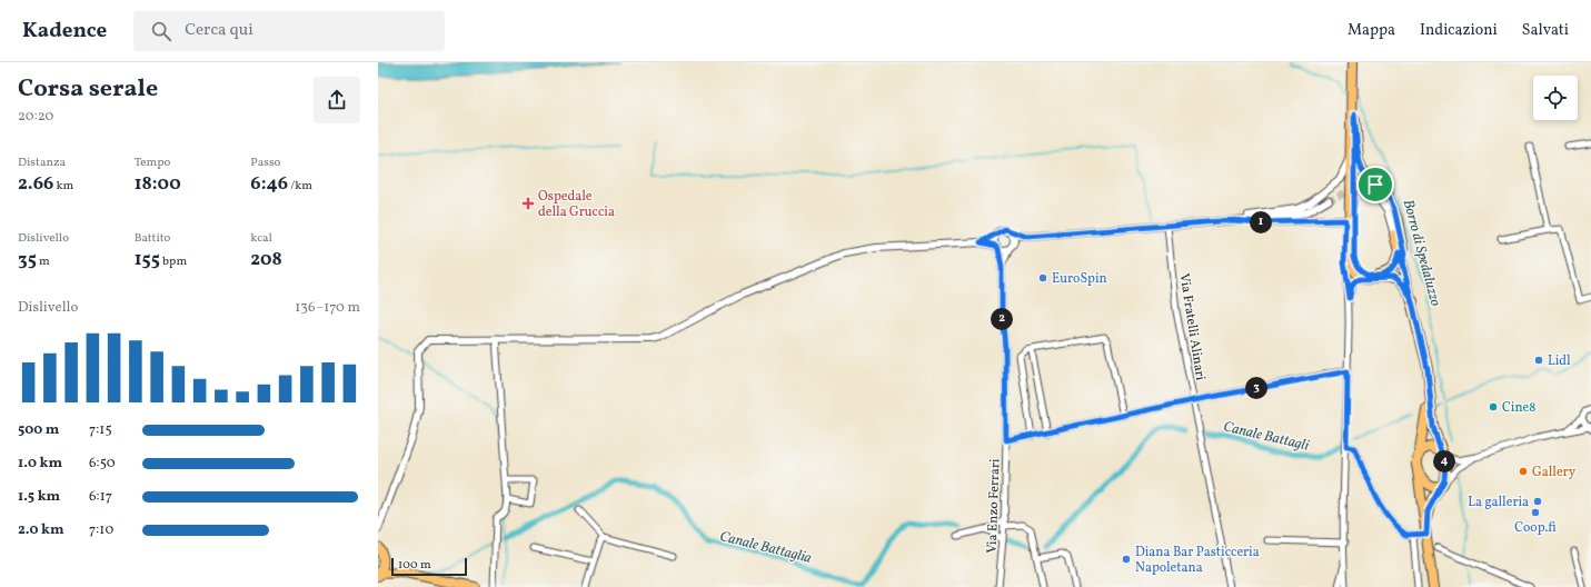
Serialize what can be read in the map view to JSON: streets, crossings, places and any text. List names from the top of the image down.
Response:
{
  "streets": {
    "street": ["Via Fratelli Alinari", "Via Enzo Ferrari"]
  },
  "water": ["Borro di Spedaluzzo", "Canale Battagli", "Canale Battaglia"],
  "places": {
    "health": ["Ospedale della Gruccia"],
    "other": [
      "EuroSpin",
      "Lidl",
      "Cine8",
      "Gallery",
      "La galleria",
      "Coop.fi",
      "Diana Bar Pasticceria Napoletana"
    ]
  },
  "scale_bar": "100 m",
  "page": {
    "header": "Kadence",
    "search": "Cerca qui",
    "nav": ["Mappa", "Indicazioni", "Salvati"],
    "heading": ["Corsa serale", "20:20"],
    "stats": [
      ["Distanza", "2.66 km"],
      ["Tempo", "18:00"],
      ["Passo", "6:46 /km"],
      ["Dislivello", "35 m"],
      ["Battito", "155 bpm"],
      ["kcal", "208"]
    ],
    "pins": [
      "1",
      "2",
      "3",
      "4"
    ],
    "chart": ["Dislivello", "136–170 m"],
    "list": [
      {
        "name": "500 m",
        "note": "7:15"
      },
      {
        "name": "1.0 km",
        "note": "6:50"
      },
      {
        "name": "1.5 km",
        "note": "6:17"
      },
      {
        "name": "2.0 km",
        "note": "7:10"
      }
    ],
    "scale": "100 m"
  }
}
